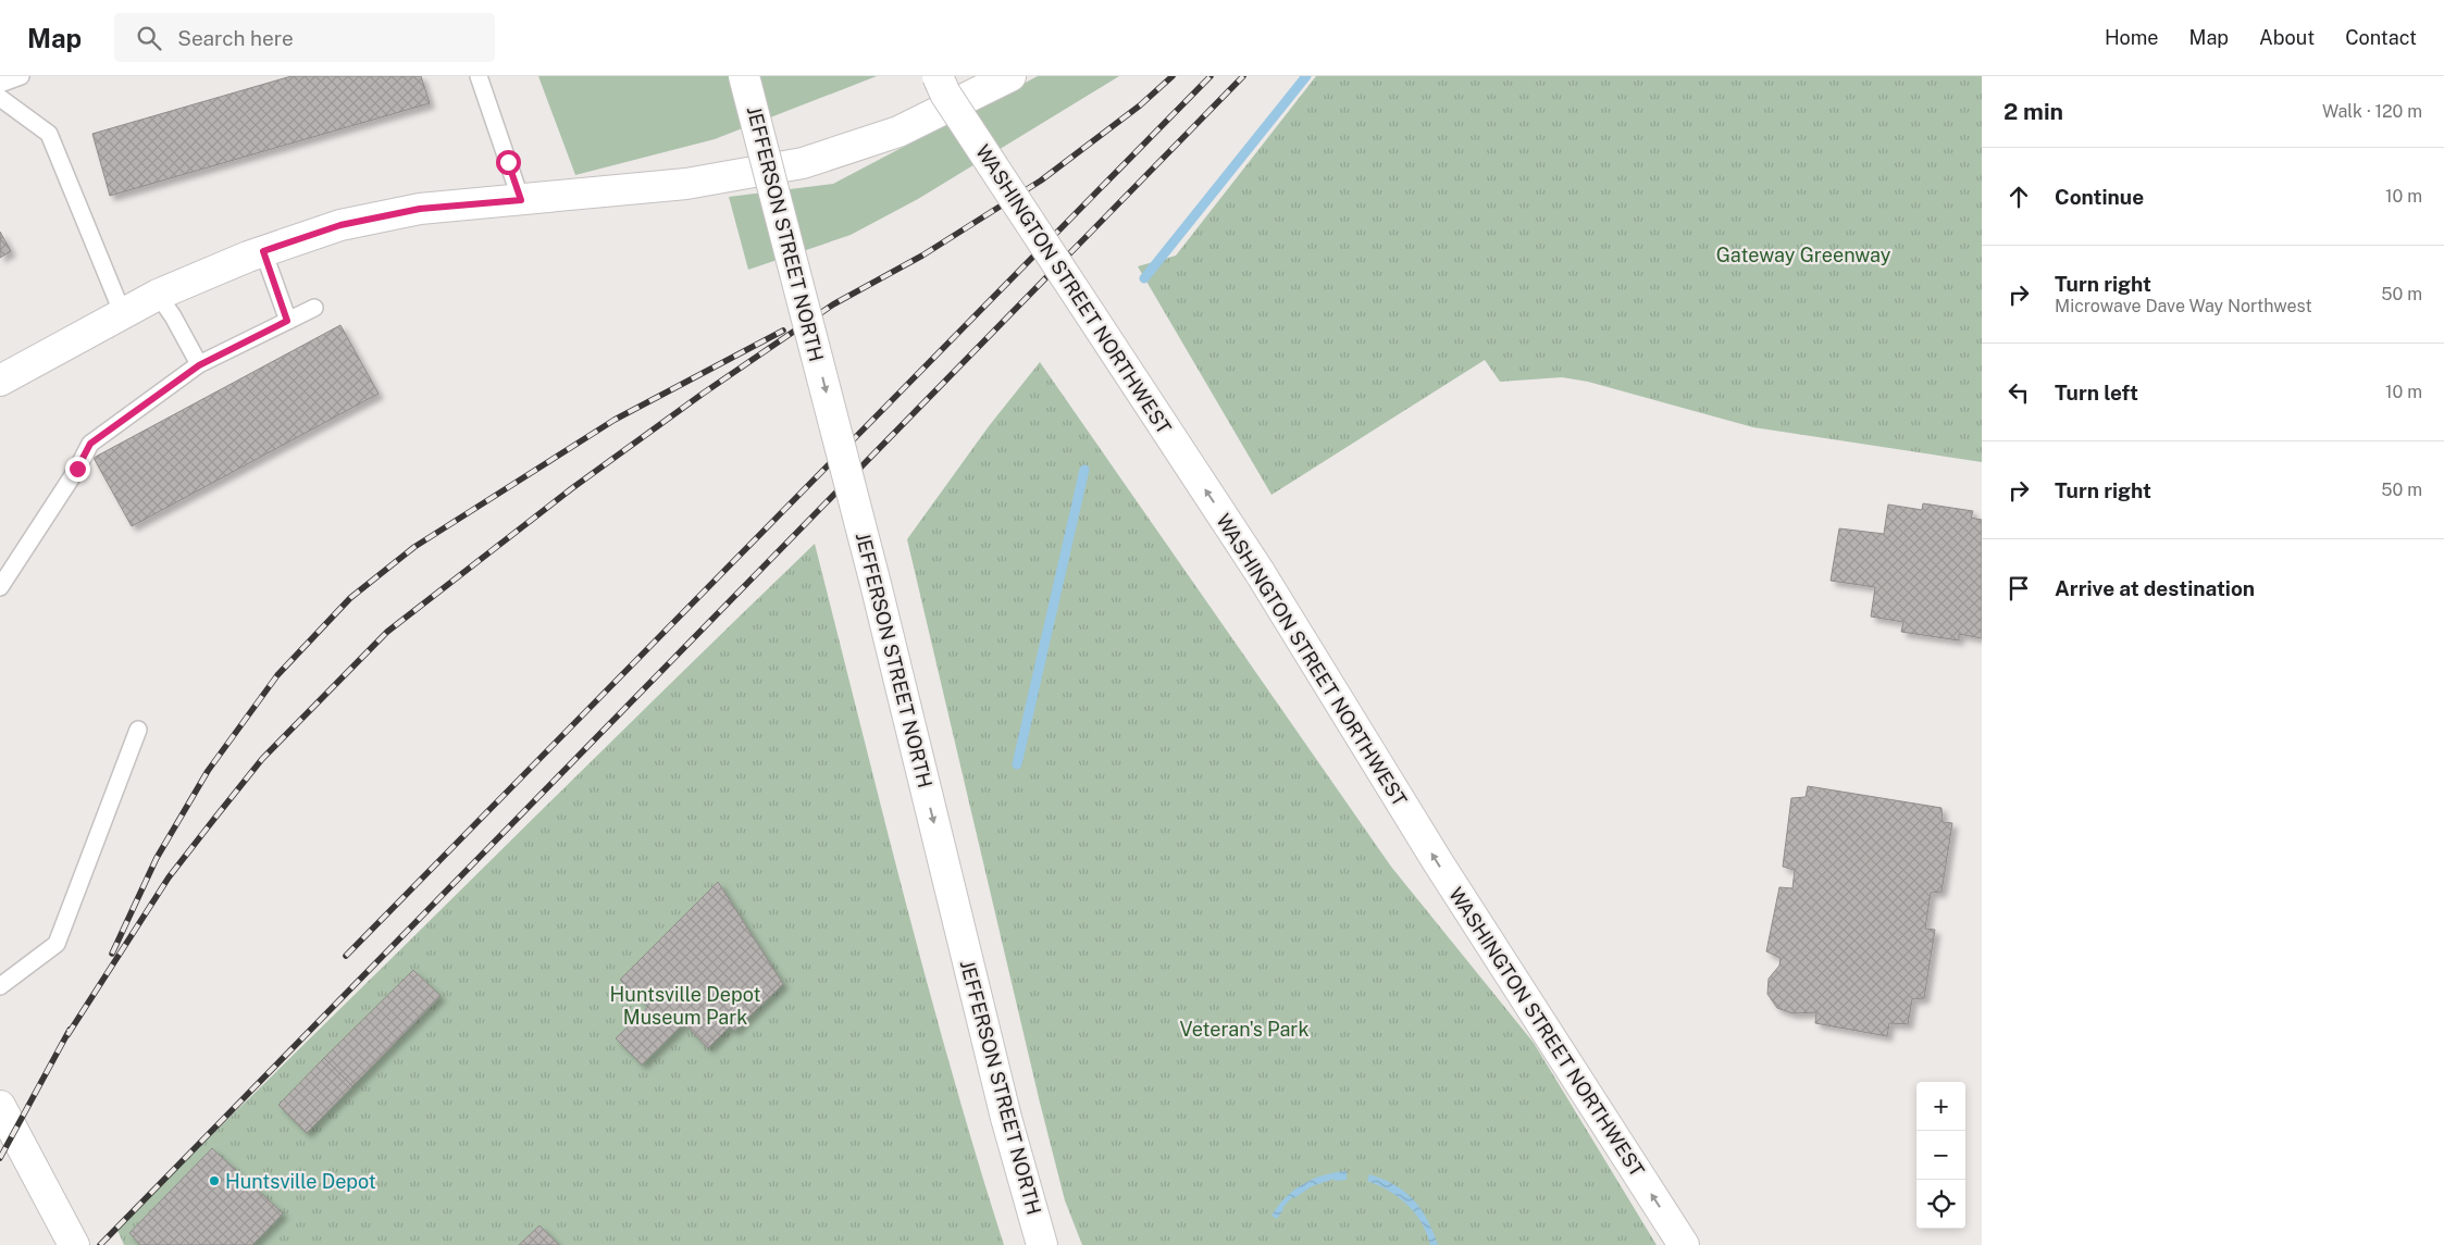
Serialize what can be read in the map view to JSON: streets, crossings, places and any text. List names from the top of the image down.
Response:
{
  "streets": {
    "main road": ["JEFFERSON STREET NORTH", "WASHINGTON STREET NORTHWEST"]
  },
  "one_way": ["JEFFERSON STREET NORTH", "WASHINGTON STREET NORTHWEST"],
  "parks": ["Gateway Greenway", "Huntsville Depot Museum Park", "Veteran's Park"],
  "places": ["Huntsville Depot"],
  "page": {
    "header": "Map",
    "search": "Search here",
    "nav": [
      "Home",
      "Map",
      "About",
      "Contact"
    ],
    "heading": ["2 min", "Walk · 120 m"],
    "list": [
      ["Continue", "10 m"],
      ["Turn right", "Microwave Dave Way Northwest", "50 m"],
      ["Turn left", "10 m"],
      ["Turn right", "50 m"],
      "Arrive at destination"
    ],
    "map_buttons": ["+", "−"]
  }
}
